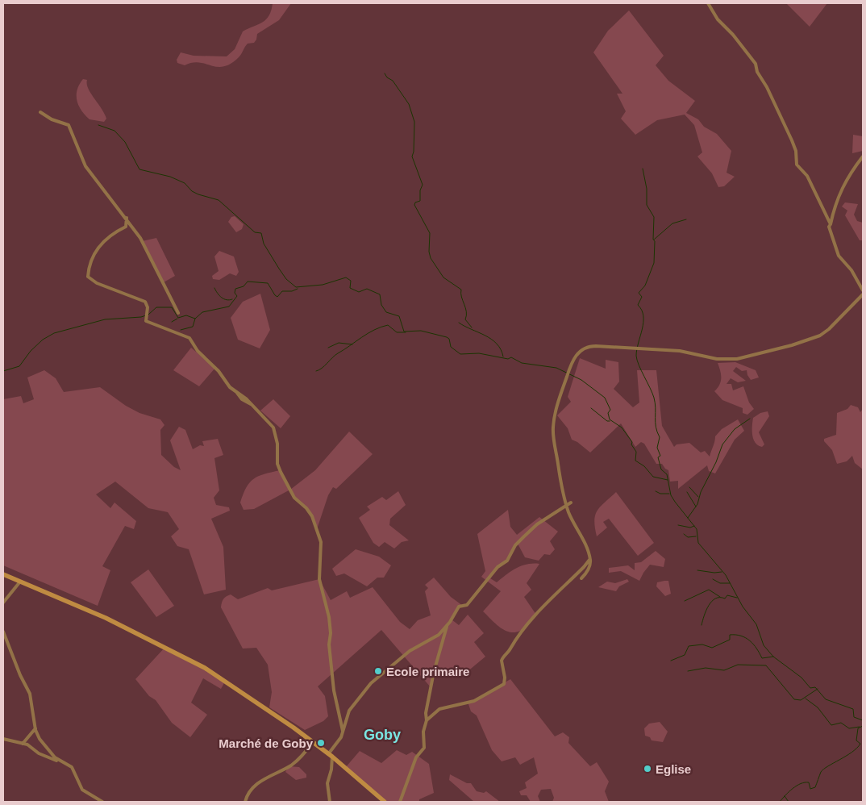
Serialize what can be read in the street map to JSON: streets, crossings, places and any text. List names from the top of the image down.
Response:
{
  "districts": ["Goby"],
  "places": ["Ecole primaire", "Marché de Goby", "Eglise"]
}
